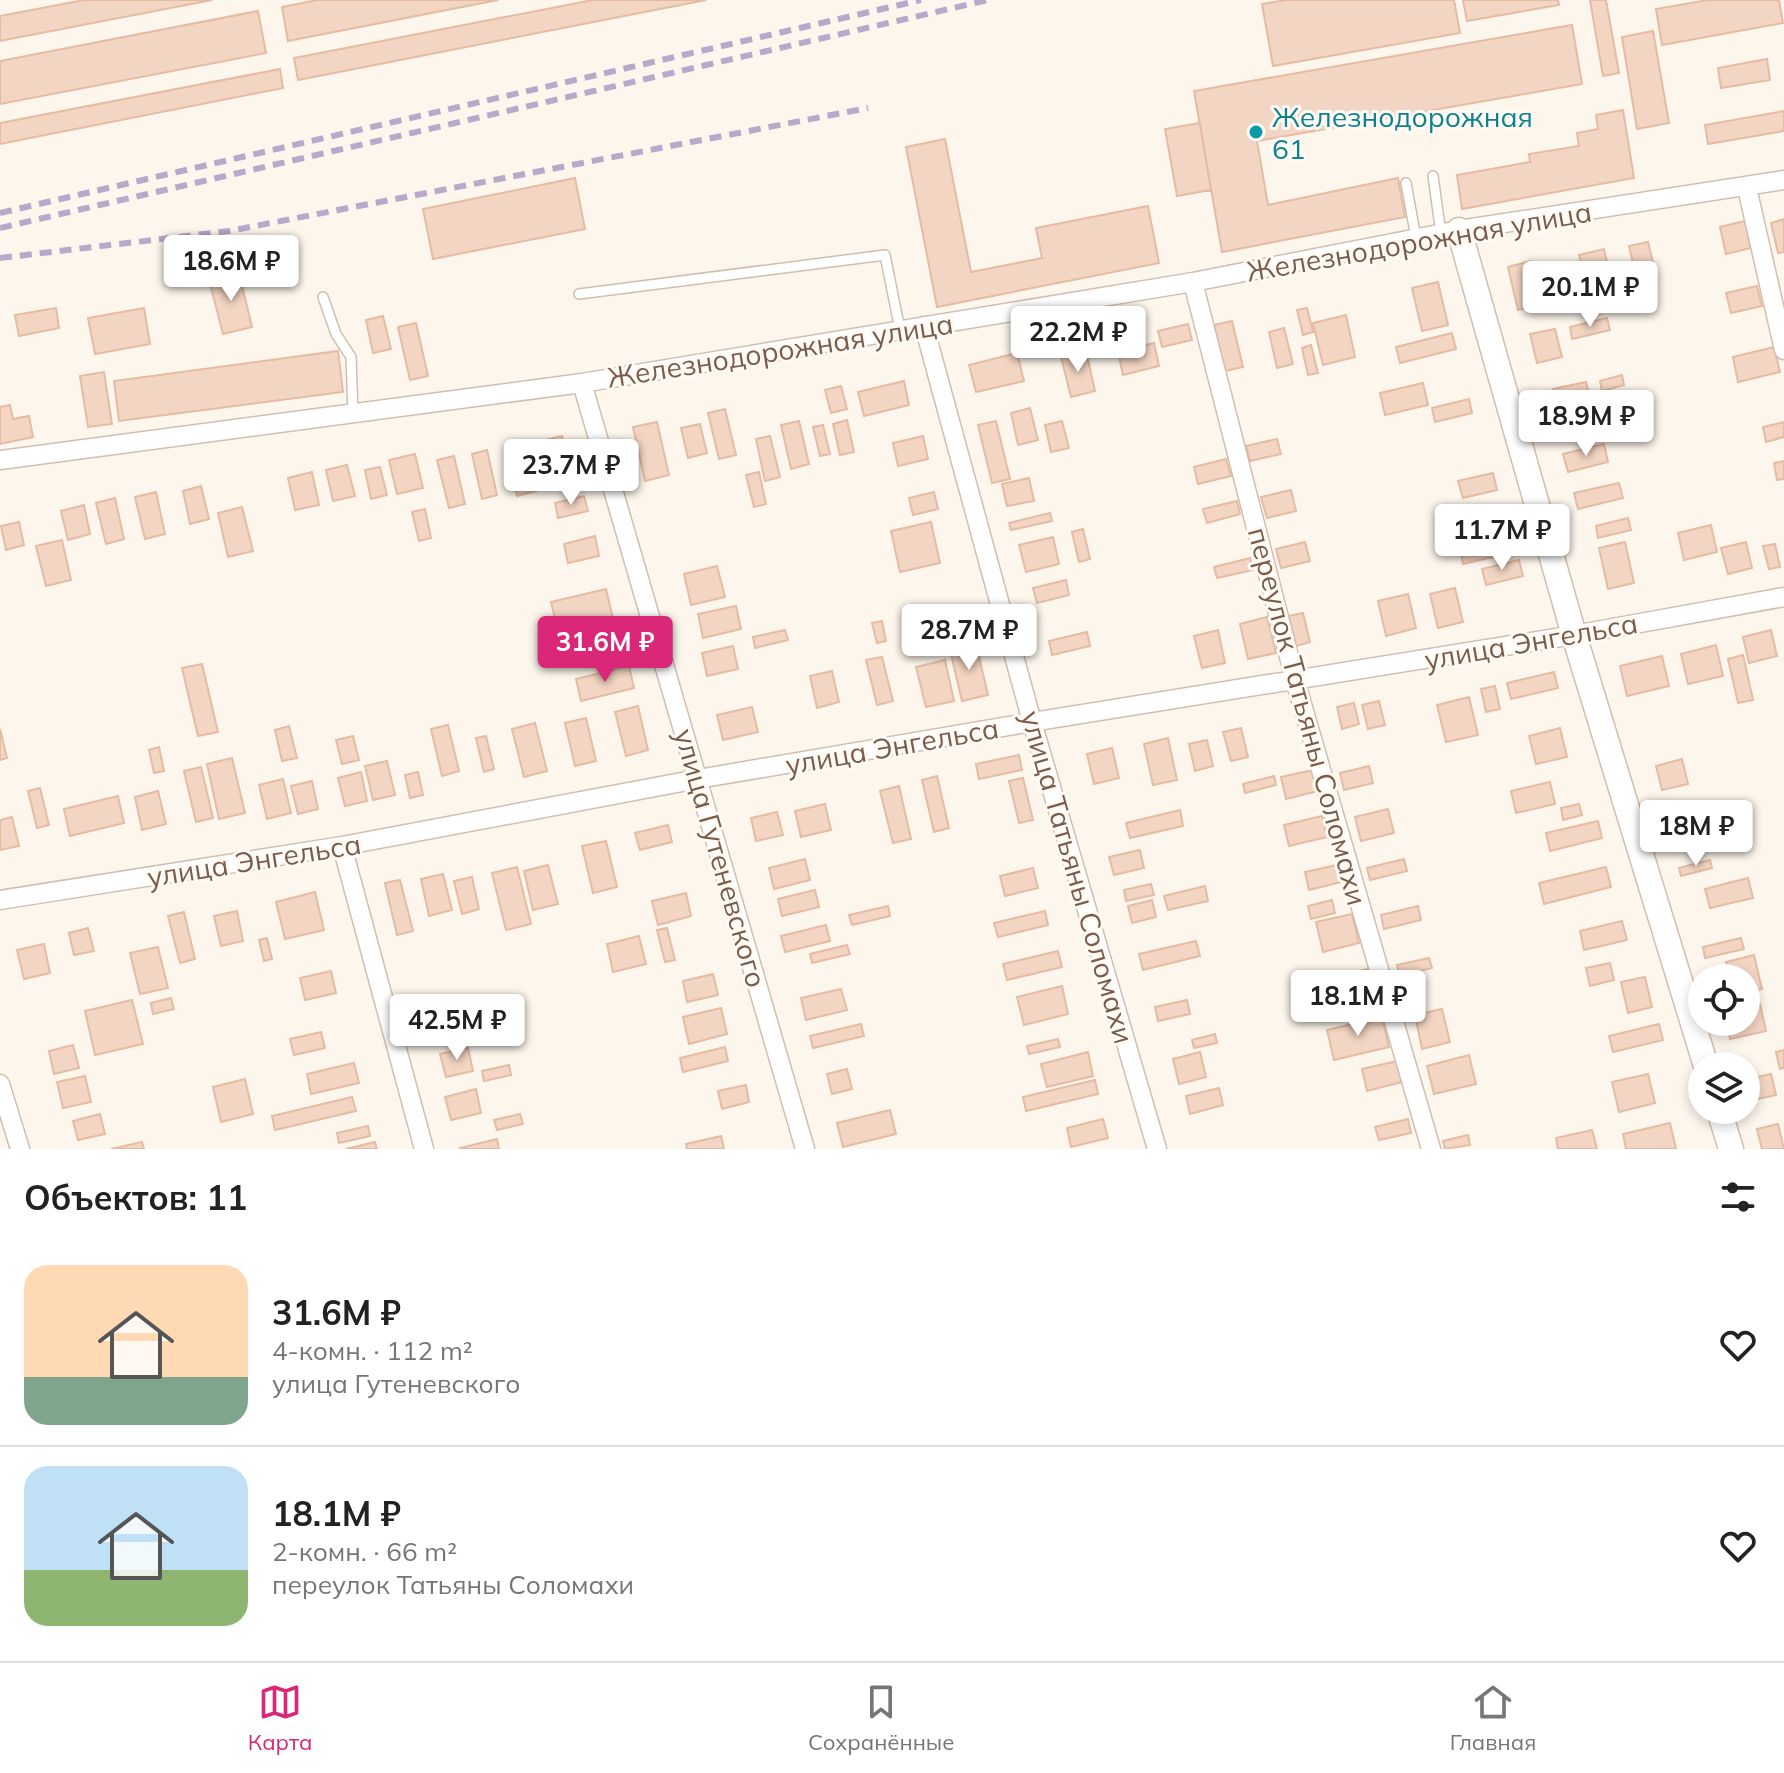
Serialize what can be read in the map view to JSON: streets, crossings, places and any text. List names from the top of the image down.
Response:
{
  "streets": {
    "street": [
      "Железнодорожная улица",
      "улица Энгельса",
      "переулок Татьяны Соломахи",
      "улица Гутеневского",
      "улица Татьяны Соломахи"
    ]
  },
  "crossings": [
    ["Железнодорожная улица", "переулок Татьяны Соломахи"],
    ["Железнодорожная улица", "улица Гутеневского"],
    ["Железнодорожная улица", "улица Татьяны Соломахи"],
    ["улица Энгельса", "переулок Татьяны Соломахи"],
    ["улица Энгельса", "улица Гутеневского"],
    ["улица Энгельса", "улица Татьяны Соломахи"]
  ],
  "places": ["Железнодорожная 61"],
  "page": {
    "price": [
      "18.6M ₽",
      "20.1M ₽",
      "22.2M ₽",
      "18.9M ₽",
      "23.7M ₽",
      "11.7M ₽",
      "28.7M ₽",
      "31.6M ₽",
      "18M ₽",
      "18.1M ₽",
      "42.5M ₽"
    ],
    "heading": "Объектов: 11",
    "list": [
      {
        "name": "31.6M ₽",
        "note": "4-комн. · 112 m² · улица Гутеневского"
      },
      {
        "name": "18.1M ₽",
        "note": "2-комн. · 66 m² · переулок Татьяны Соломахи"
      }
    ],
    "tabs": ["Карта", "Сохранённые", "Главная"]
  }
}
